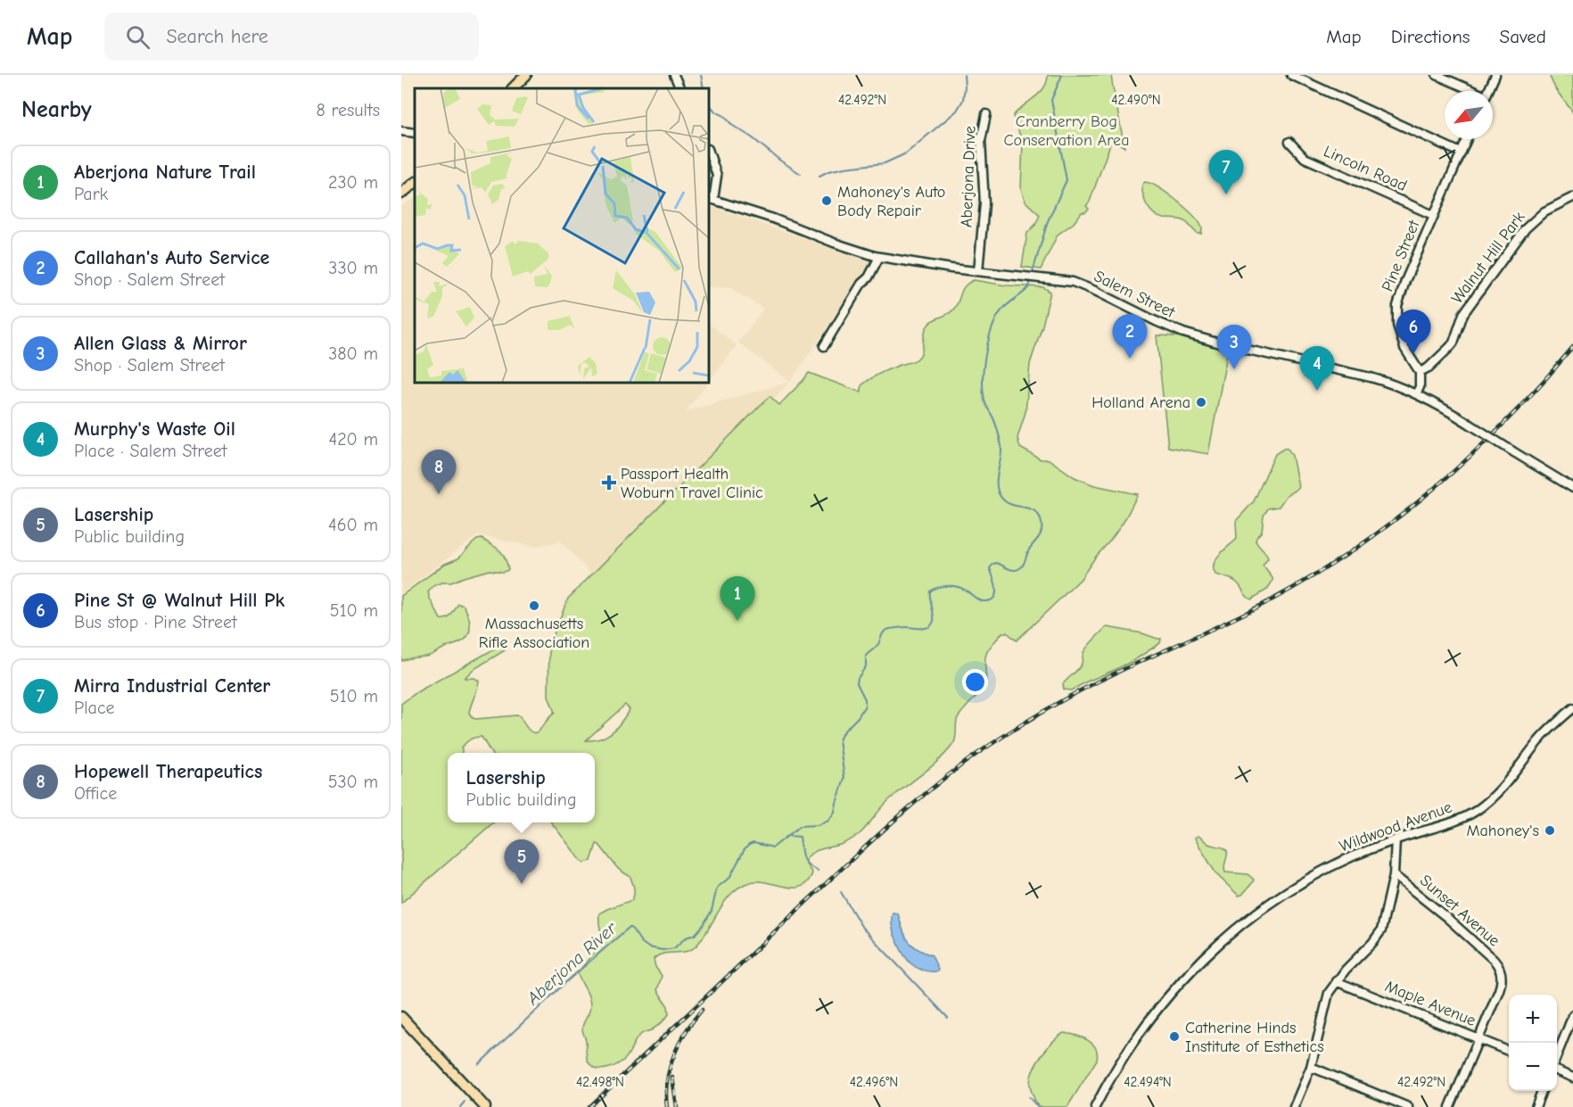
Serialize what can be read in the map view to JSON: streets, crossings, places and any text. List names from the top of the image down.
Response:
{
  "streets": {
    "street": [
      "Lincoln Road",
      "Aberjona Drive",
      "Pine Street",
      "Walnut Hill Park",
      "Salem Street",
      "Wildwood Avenue",
      "Sunset Avenue",
      "Maple Avenue"
    ]
  },
  "crossings": [
    ["Lincoln Road", "Pine Street"],
    ["Aberjona Drive", "Salem Street"],
    ["Pine Street", "Walnut Hill Park"],
    ["Sunset Avenue", "Maple Avenue"]
  ],
  "water": ["Aberjona River"],
  "parks": ["Cranberry Bog Conservation Area"],
  "places": {
    "other": [
      "Mahoney's Auto Body Repair",
      "Holland Arena",
      "Massachusetts Rifle Association",
      "Mahoney's",
      "Catherine Hinds Institute of Esthetics"
    ],
    "health": ["Passport Health Woburn Travel Clinic"]
  },
  "north": "bottom left",
  "page": {
    "header": "Map",
    "search": "Search here",
    "nav": ["Map", "Directions", "Saved"],
    "heading": ["Nearby", "8 results"],
    "list": [
      {
        "mark": "1",
        "name": "Aberjona Nature Trail",
        "note": "Park",
        "value": "230 m"
      },
      {
        "mark": "2",
        "name": "Callahan's Auto Service",
        "note": "Shop · Salem Street",
        "value": "330 m"
      },
      {
        "mark": "3",
        "name": "Allen Glass & Mirror",
        "note": "Shop · Salem Street",
        "value": "380 m"
      },
      {
        "mark": "4",
        "name": "Murphy's Waste Oil",
        "note": "Place · Salem Street",
        "value": "420 m"
      },
      {
        "mark": "5",
        "name": "Lasership",
        "note": "Public building",
        "value": "460 m"
      },
      {
        "mark": "6",
        "name": "Pine St @ Walnut Hill Pk",
        "note": "Bus stop · Pine Street",
        "value": "510 m"
      },
      {
        "mark": "7",
        "name": "Mirra Industrial Center",
        "note": "Place",
        "value": "510 m"
      },
      {
        "mark": "8",
        "name": "Hopewell Therapeutics",
        "note": "Office",
        "value": "530 m"
      }
    ],
    "pins": [
      "7",
      "6",
      "2",
      "3",
      "4",
      "8",
      "1",
      "5"
    ],
    "popup": ["Lasership", "Public building"],
    "map_buttons": ["+", "−"]
  },
  "coordinates": [
    "42.492°N",
    "42.490°N",
    "42.498°N",
    "42.496°N",
    "42.494°N"
  ]
}
